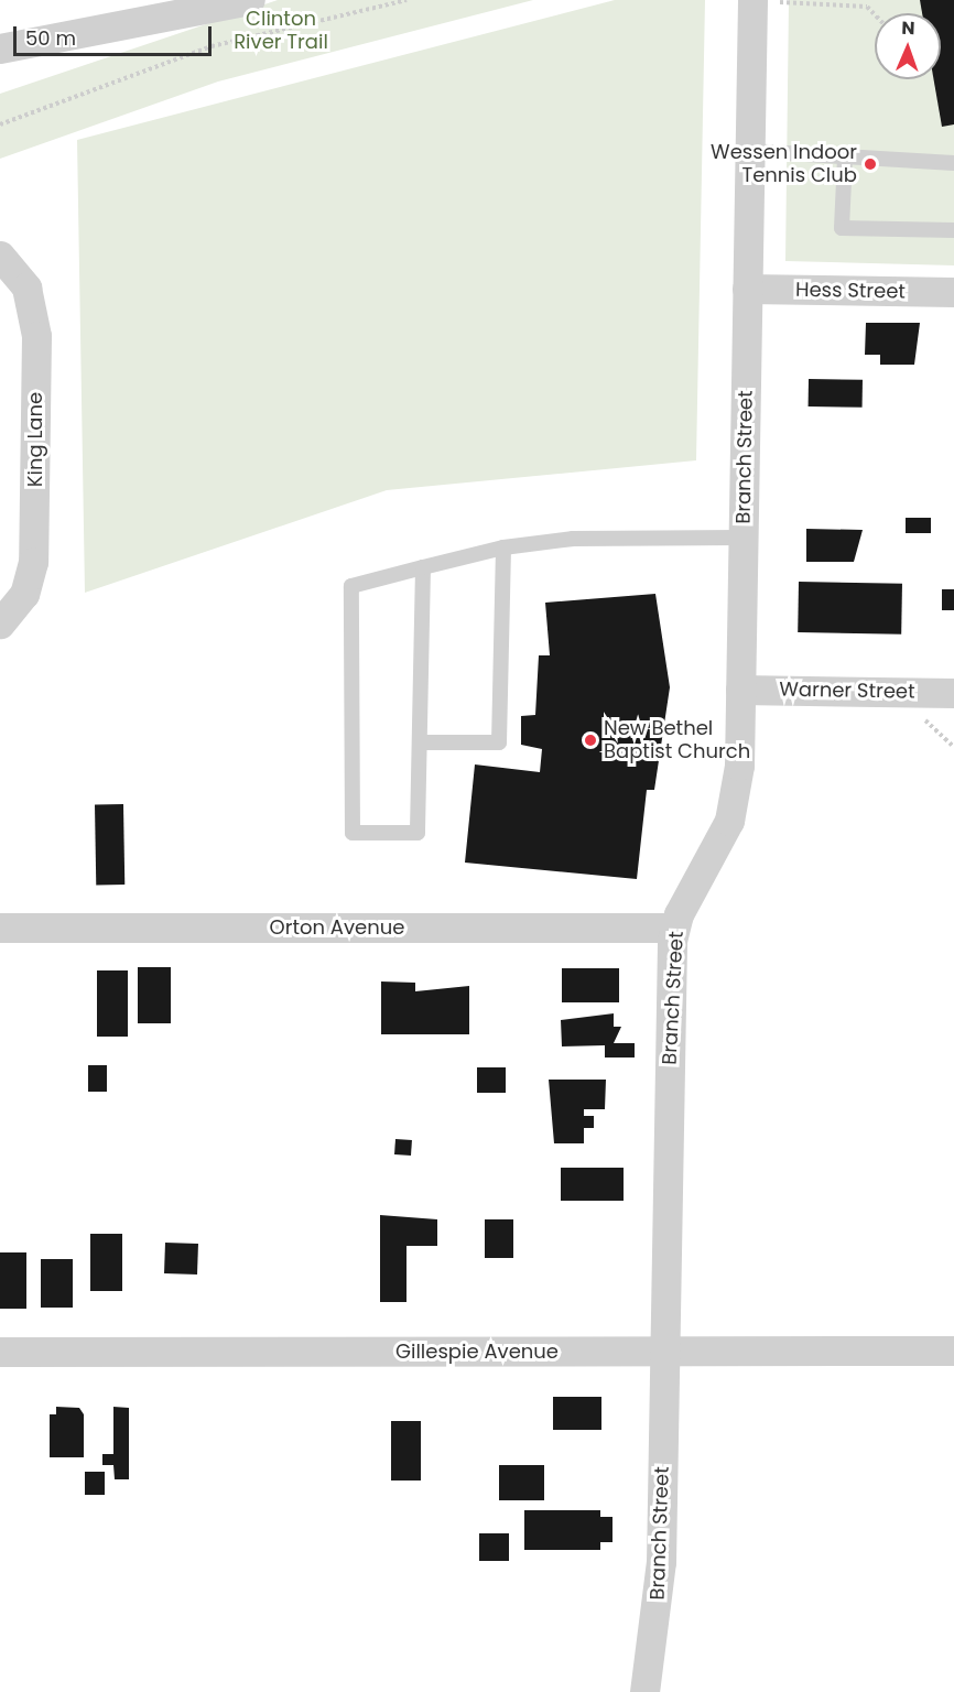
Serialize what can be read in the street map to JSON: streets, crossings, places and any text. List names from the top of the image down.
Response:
{
  "streets": {
    "street": [
      "Hess Street",
      "King Lane",
      "Branch Street",
      "Warner Street",
      "Orton Avenue",
      "Gillespie Avenue"
    ]
  },
  "crossings": [
    ["Hess Street", "Branch Street"],
    ["Branch Street", "Warner Street"],
    ["Branch Street", "Orton Avenue"],
    ["Branch Street", "Gillespie Avenue"]
  ],
  "parks": ["Clinton River Trail"],
  "places": ["Wessen Indoor Tennis Club", "New Bethel Baptist Church"],
  "scale_bar": "50 m",
  "north": "top"
}
